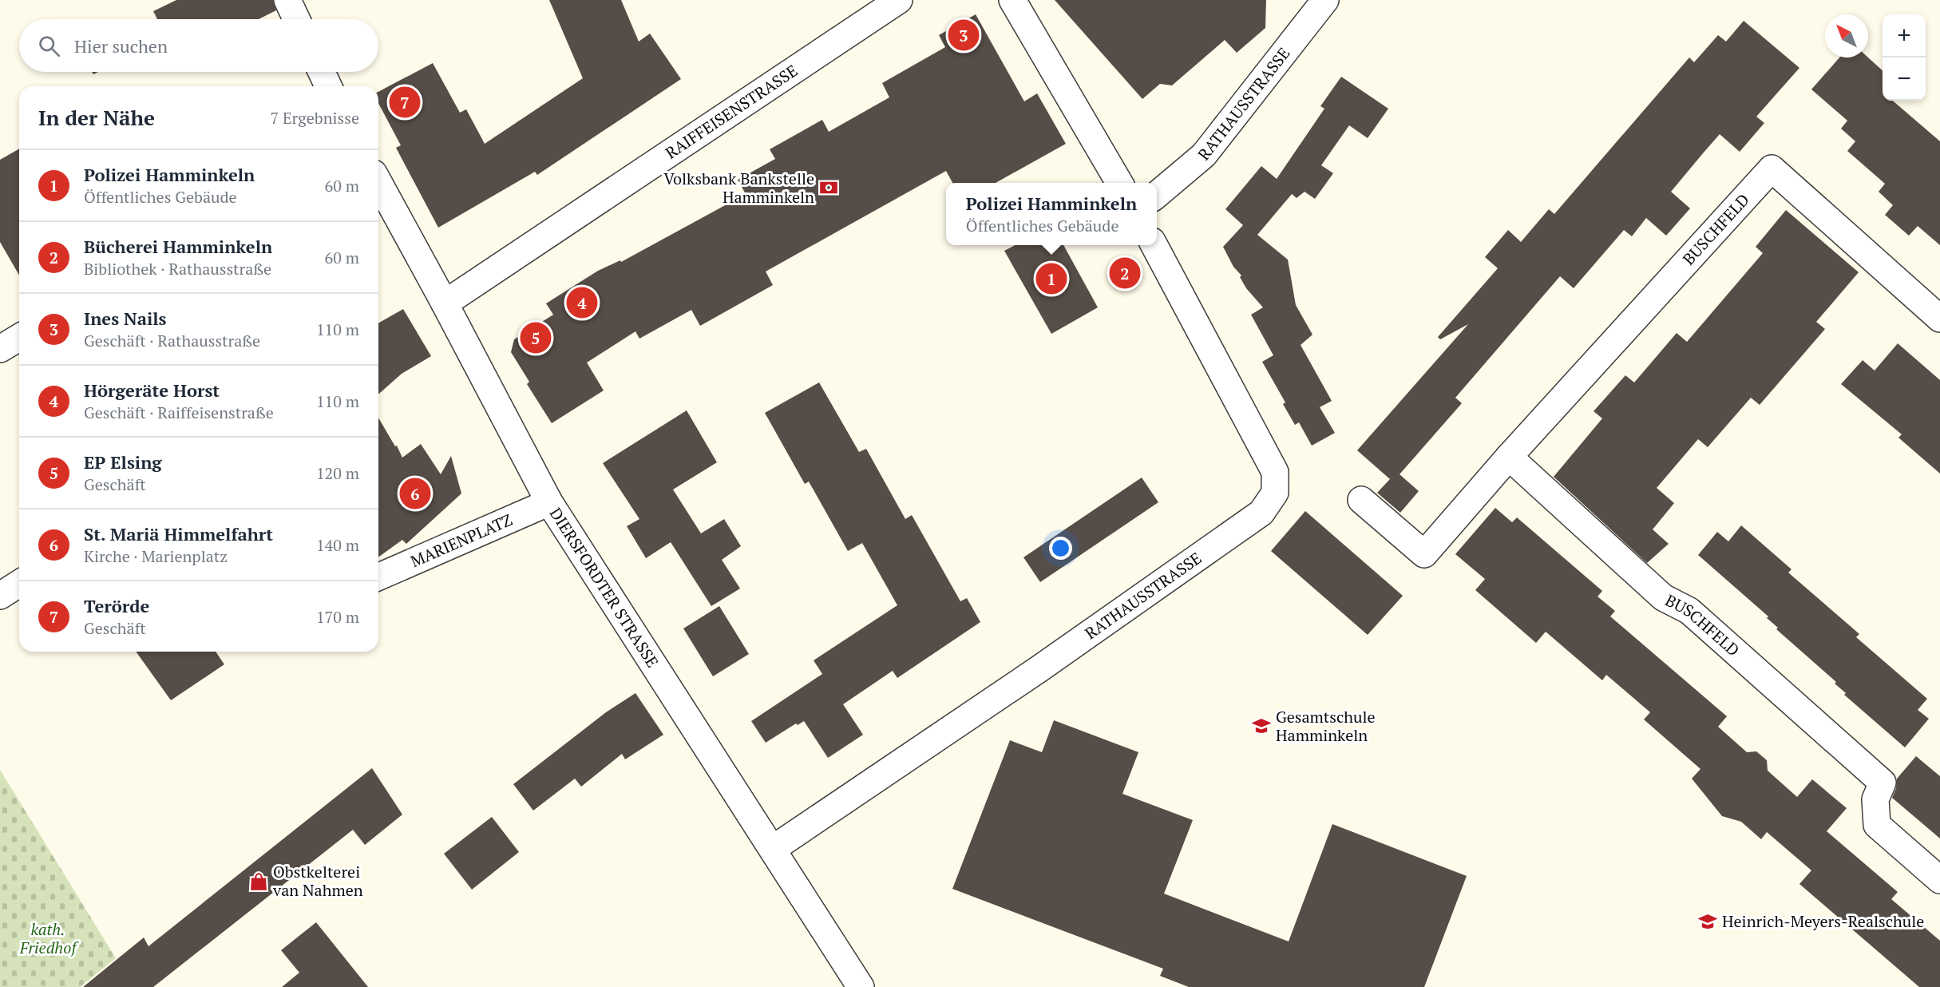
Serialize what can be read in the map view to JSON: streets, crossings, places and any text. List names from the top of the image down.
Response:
{
  "streets": {
    "street": [
      "RATHAUSSTRASSE",
      "RAIFFEISENSTRASSE",
      "BUSCHFELD",
      "MARIENPLATZ",
      "DIERSFORDTER STRASSE"
    ]
  },
  "crossings": [
    ["RATHAUSSTRASSE", "DIERSFORDTER STRASSE"],
    ["RAIFFEISENSTRASSE", "DIERSFORDTER STRASSE"],
    ["MARIENPLATZ", "DIERSFORDTER STRASSE"]
  ],
  "parks": ["kath. Friedhof"],
  "places": {
    "bank": ["Volksbank Bankstelle Hamminkeln"],
    "school or university": ["Gesamtschule Hamminkeln", "Heinrich-Meyers-Realschule"],
    "shop": ["Obstkelterei van Nahmen"]
  },
  "north": "top left",
  "page": {
    "map_buttons": ["+", "−"],
    "pins": [
      "3",
      "7",
      "2",
      "1",
      "4",
      "5",
      "6"
    ],
    "search": "Hier suchen",
    "heading": ["In der Nähe", "7 Ergebnisse"],
    "list": [
      {
        "mark": "1",
        "name": "Polizei Hamminkeln",
        "note": "Öffentliches Gebäude",
        "value": "60 m"
      },
      {
        "mark": "2",
        "name": "Bücherei Hamminkeln",
        "note": "Bibliothek · Rathausstraße",
        "value": "60 m"
      },
      {
        "mark": "3",
        "name": "Ines Nails",
        "note": "Geschäft · Rathausstraße",
        "value": "110 m"
      },
      {
        "mark": "4",
        "name": "Hörgeräte Horst",
        "note": "Geschäft · Raiffeisenstraße",
        "value": "110 m"
      },
      {
        "mark": "5",
        "name": "EP Elsing",
        "note": "Geschäft",
        "value": "120 m"
      },
      {
        "mark": "6",
        "name": "St. Mariä Himmelfahrt",
        "note": "Kirche · Marienplatz",
        "value": "140 m"
      },
      {
        "mark": "7",
        "name": "Terörde",
        "note": "Geschäft",
        "value": "170 m"
      }
    ],
    "popup": ["Polizei Hamminkeln", "Öffentliches Gebäude"]
  }
}
